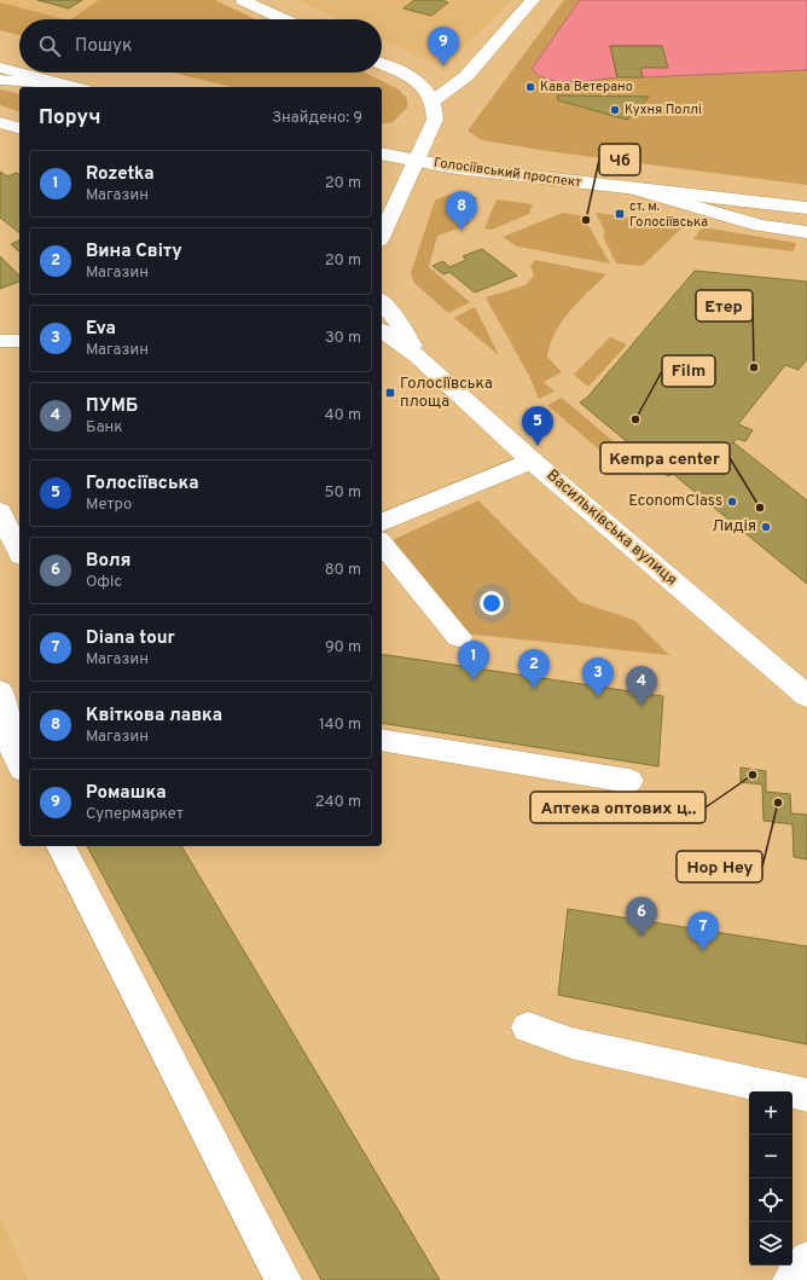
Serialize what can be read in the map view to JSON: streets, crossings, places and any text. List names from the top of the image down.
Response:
{
  "streets": {
    "main road": ["Голосіївський проспект", "Васильківська вулиця"]
  },
  "places": {
    "other": [
      "Кава Ветерано",
      "Кухня Поллі",
      "Чб",
      "Етер",
      "Film",
      "EconomClass",
      "Kempa center",
      "Лидія",
      "Аптека оптових ц‥",
      "Hop Hey"
    ],
    "transit": ["ст. м. Голосіївська", "Голосіївська площа"]
  },
  "page": {
    "search": "Пошук",
    "pins": [
      "9",
      "8",
      "5",
      "1",
      "2",
      "3",
      "4",
      "6",
      "7"
    ],
    "heading": ["Поруч", "Знайдено: 9"],
    "list": [
      {
        "mark": "1",
        "name": "Rozetka",
        "note": "Магазин",
        "value": "20 m"
      },
      {
        "mark": "2",
        "name": "Вина Світу",
        "note": "Магазин",
        "value": "20 m"
      },
      {
        "mark": "3",
        "name": "Eva",
        "note": "Магазин",
        "value": "30 m"
      },
      {
        "mark": "4",
        "name": "ПУМБ",
        "note": "Банк",
        "value": "40 m"
      },
      {
        "mark": "5",
        "name": "Голосіївська",
        "note": "Метро",
        "value": "50 m"
      },
      {
        "mark": "6",
        "name": "Воля",
        "note": "Офіс",
        "value": "80 m"
      },
      {
        "mark": "7",
        "name": "Diana tour",
        "note": "Магазин",
        "value": "90 m"
      },
      {
        "mark": "8",
        "name": "Квіткова лавка",
        "note": "Магазин",
        "value": "140 m"
      },
      {
        "mark": "9",
        "name": "Ромашка",
        "note": "Супермаркет",
        "value": "240 m"
      }
    ],
    "map_buttons": ["+", "−"]
  }
}
